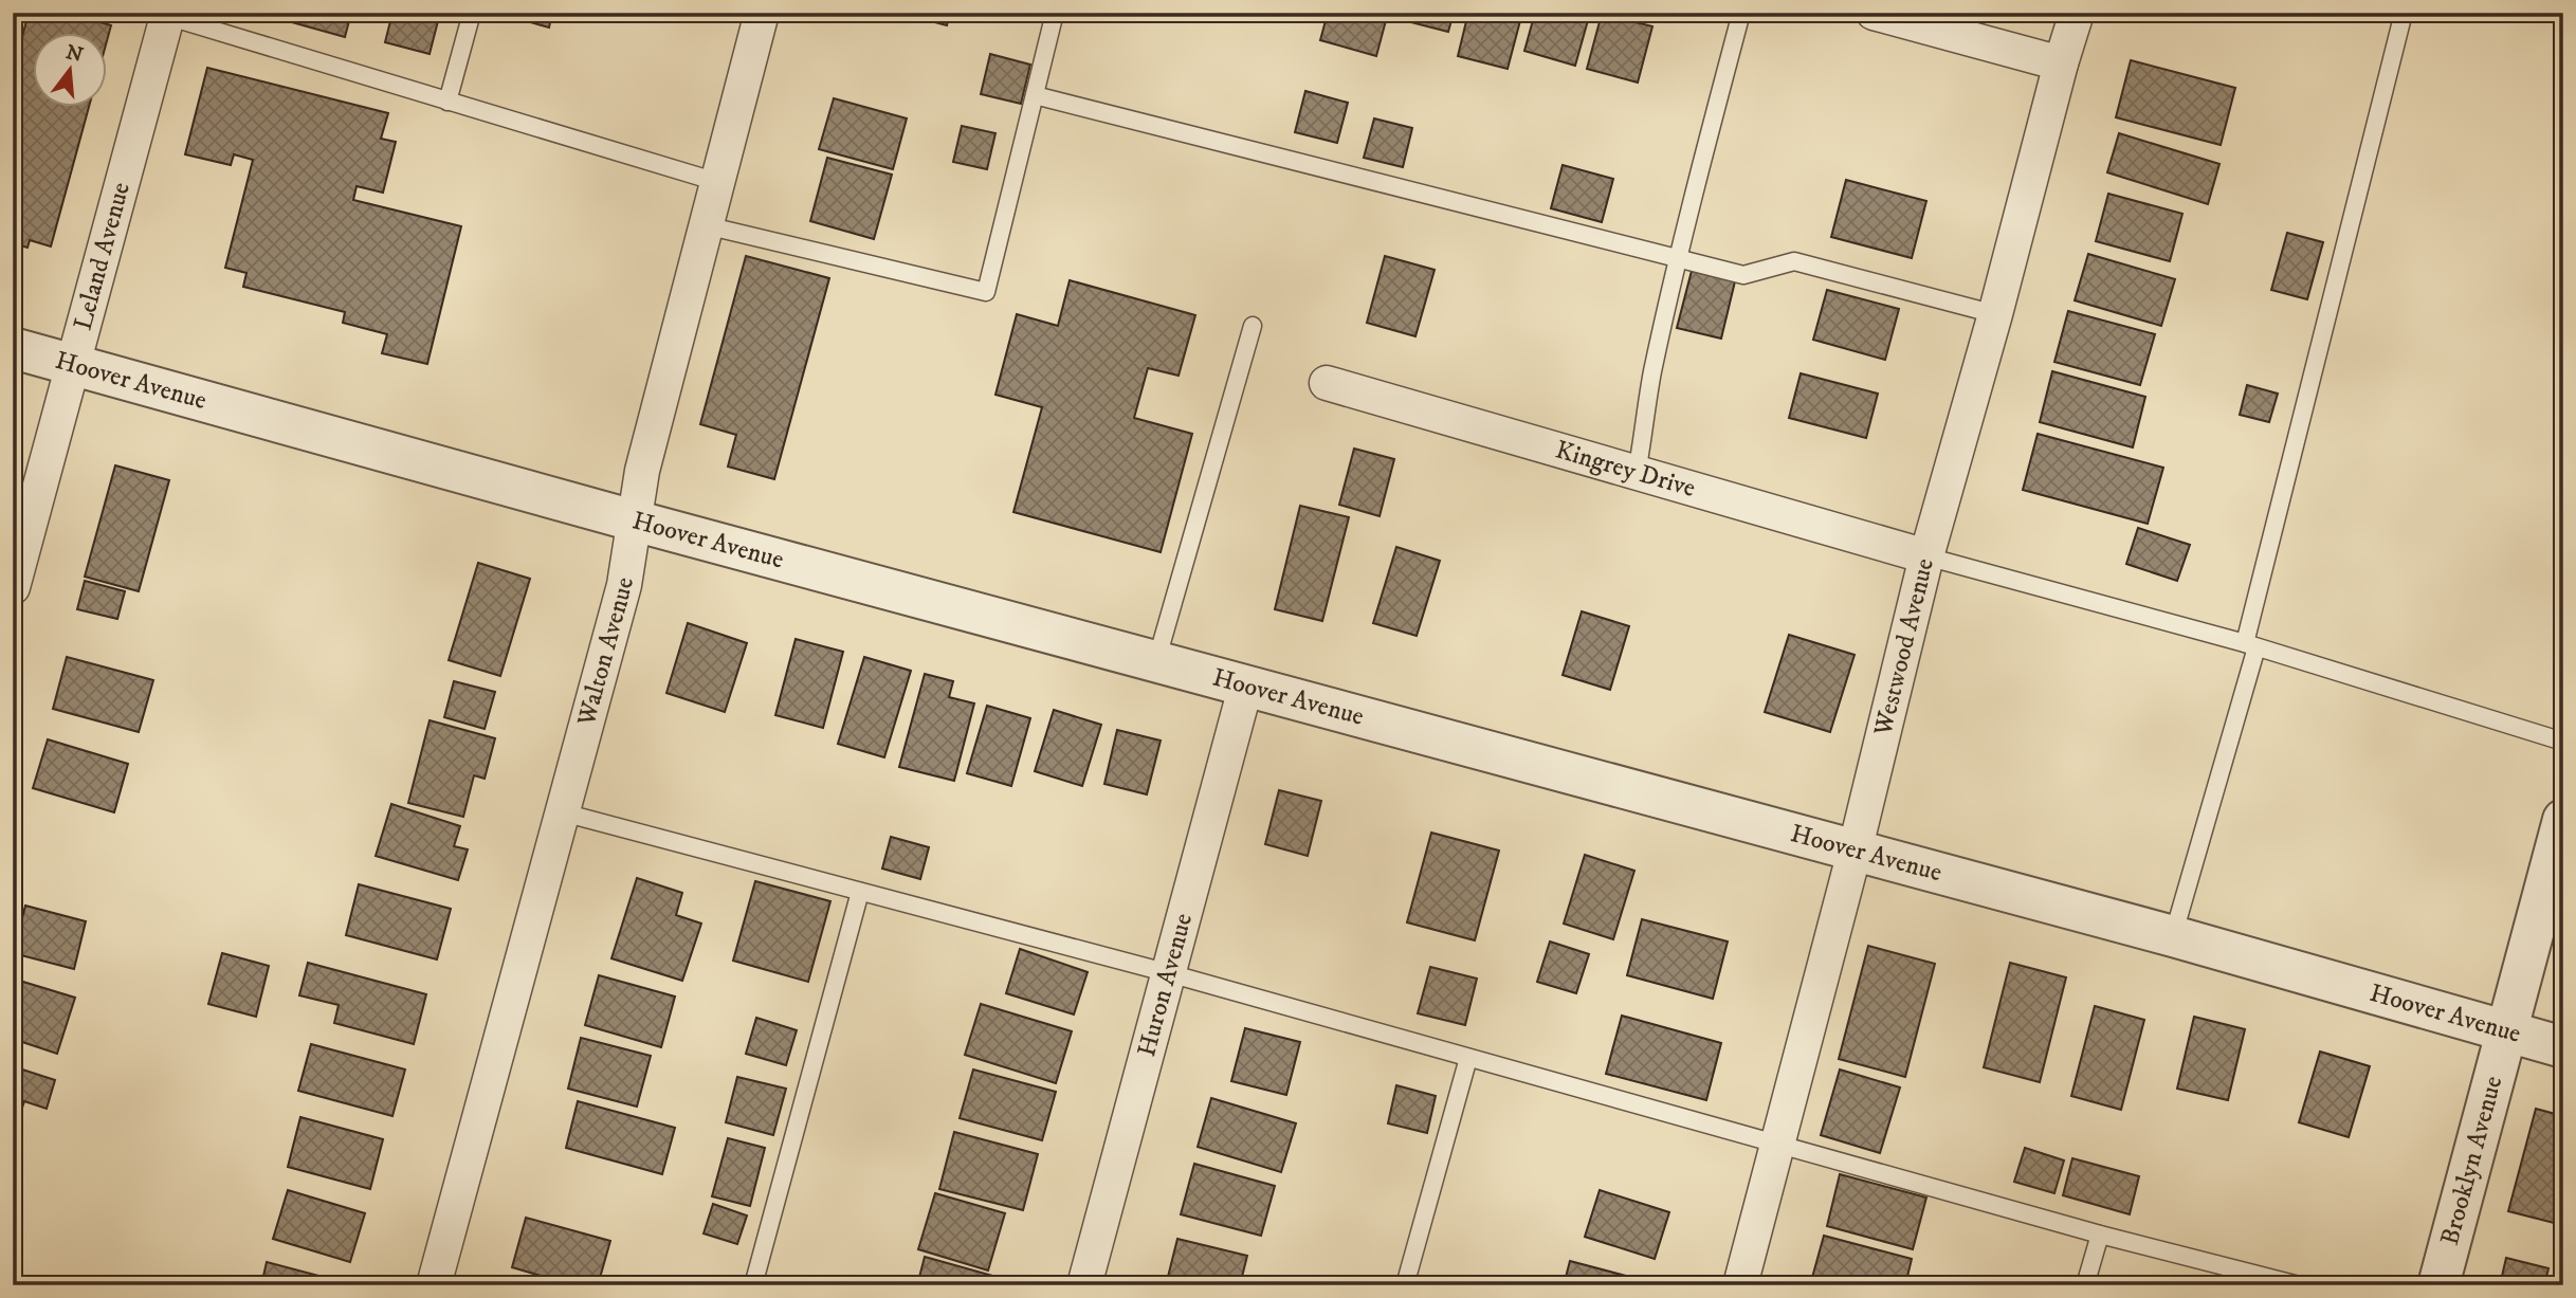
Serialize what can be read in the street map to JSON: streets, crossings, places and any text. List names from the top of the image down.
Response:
{
  "streets": {
    "street": [
      "Leland Avenue",
      "Hoover Avenue",
      "Kingrey Drive",
      "Westwood Avenue",
      "Walton Avenue",
      "Huron Avenue",
      "Brooklyn Avenue"
    ]
  },
  "crossings": [
    ["Leland Avenue", "Hoover Avenue"],
    ["Hoover Avenue", "Westwood Avenue"],
    ["Hoover Avenue", "Walton Avenue"],
    ["Hoover Avenue", "Huron Avenue"],
    ["Hoover Avenue", "Brooklyn Avenue"],
    ["Kingrey Drive", "Westwood Avenue"]
  ],
  "north": "top"
}
